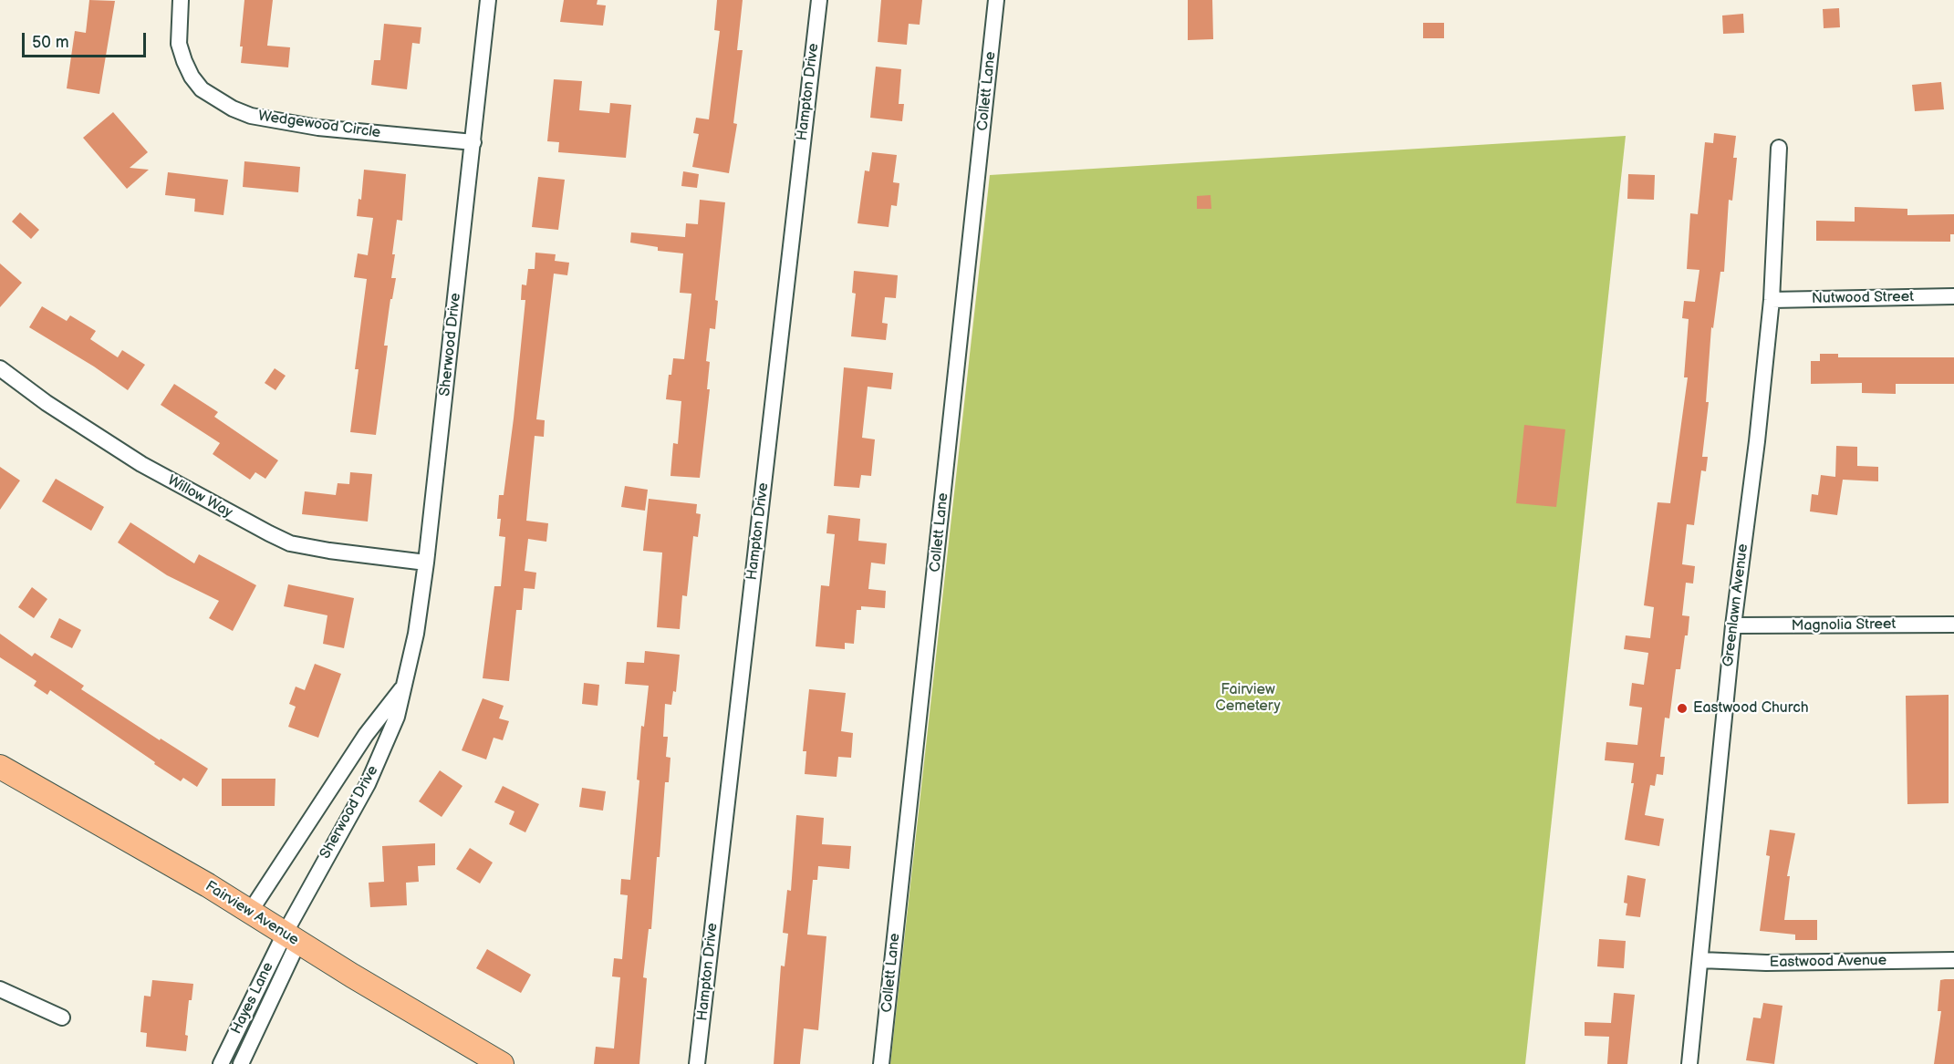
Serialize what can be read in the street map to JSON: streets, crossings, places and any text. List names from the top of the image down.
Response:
{
  "streets": {
    "main road": ["Fairview Avenue"],
    "street": [
      "Collett Lane",
      "Hampton Drive",
      "Wedgewood Circle",
      "Nutwood Street",
      "Sherwood Drive",
      "Willow Way",
      "Greenlawn Avenue",
      "Magnolia Street",
      "Eastwood Avenue",
      "Hayes Lane"
    ]
  },
  "crossings": [
    ["Wedgewood Circle", "Sherwood Drive"],
    ["Nutwood Street", "Greenlawn Avenue"],
    ["Sherwood Drive", "Willow Way"],
    ["Sherwood Drive", "Fairview Avenue"],
    ["Sherwood Drive", "Hayes Lane"],
    ["Greenlawn Avenue", "Magnolia Street"],
    ["Greenlawn Avenue", "Eastwood Avenue"],
    ["Fairview Avenue", "Hayes Lane"]
  ],
  "parks": ["Fairview Cemetery"],
  "places": ["Eastwood Church"],
  "scale_bar": "50 m"
}
